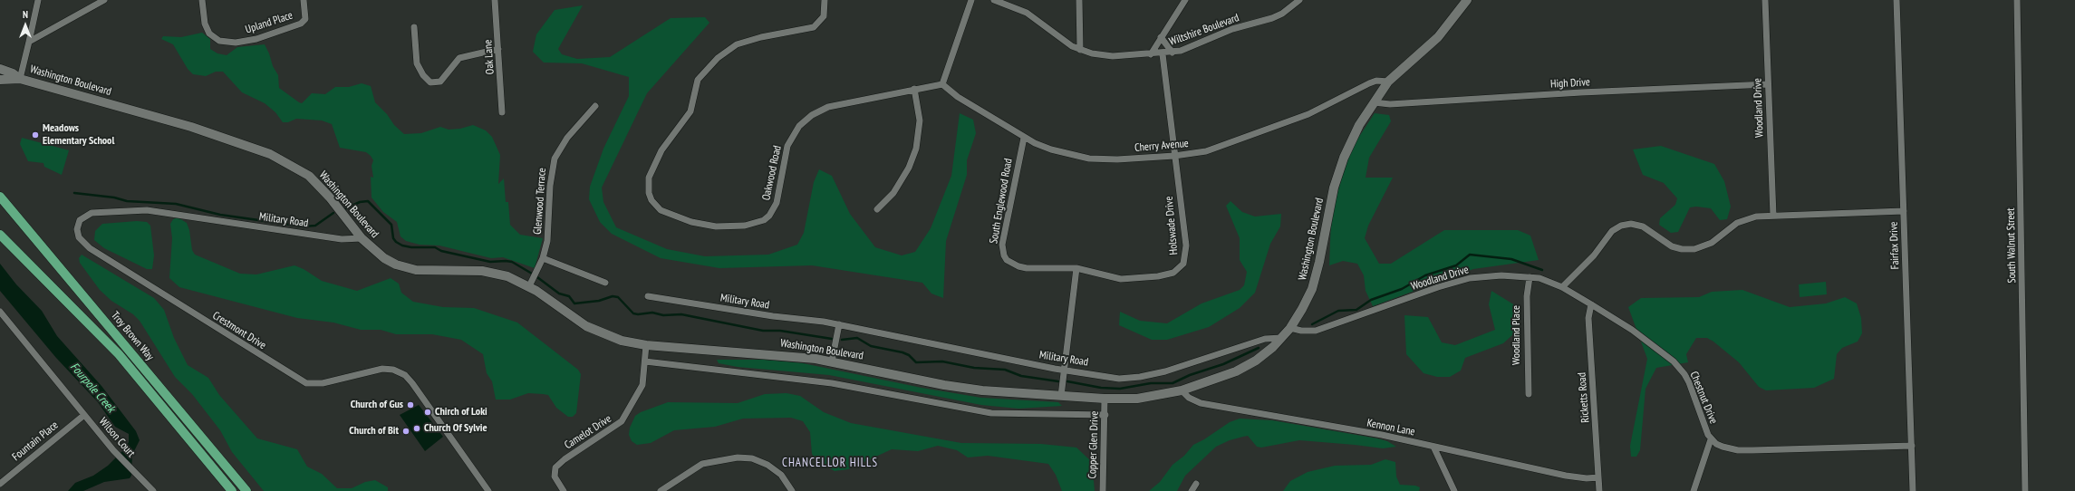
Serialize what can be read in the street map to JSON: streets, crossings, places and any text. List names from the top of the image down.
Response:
{
  "streets": {
    "main road": ["Troy Brown Way"],
    "street": [
      "Upland Place",
      "Wiltshire Boulevard",
      "Oak Lane",
      "Washington Boulevard",
      "High Drive",
      "Woodland Drive",
      "Cherry Avenue",
      "Oakwood Road",
      "Glenwood Terrace",
      "South Englewood Road",
      "Military Road",
      "Holswade Drive",
      "Fairfax Drive",
      "South Walnut Street",
      "Crestmont Drive",
      "Woodland Place",
      "Ricketts Road",
      "Chestnut Drive",
      "Kennon Lane",
      "Camelot Drive",
      "Wilson Court",
      "Fountain Place",
      "Copper Glen Drive"
    ]
  },
  "crossings": [
    ["Wiltshire Boulevard", "Holswade Drive"],
    ["Washington Boulevard", "High Drive"],
    ["Washington Boulevard", "Woodland Drive"],
    ["Washington Boulevard", "Cherry Avenue"],
    ["Washington Boulevard", "Glenwood Terrace"],
    ["Washington Boulevard", "Military Road"],
    ["Washington Boulevard", "Kennon Lane"],
    ["Washington Boulevard", "Camelot Drive"],
    ["Washington Boulevard", "Copper Glen Drive"],
    ["High Drive", "Woodland Drive"],
    ["Woodland Drive", "Woodland Place"],
    ["Woodland Drive", "Chestnut Drive"],
    ["Cherry Avenue", "Oakwood Road"],
    ["Cherry Avenue", "South Englewood Road"],
    ["Cherry Avenue", "Holswade Drive"],
    ["South Englewood Road", "Holswade Drive"],
    ["Military Road", "Crestmont Drive"],
    ["Fairfax Drive", "Chestnut Drive"],
    ["Ricketts Road", "Chestnut Drive"],
    ["Ricketts Road", "Kennon Lane"],
    ["Wilson Court", "Fountain Place"]
  ],
  "districts": ["CHANCELLOR HILLS"],
  "water": ["Fourpole Creek"],
  "places": [
    "Meadows Elementary School",
    "Church of Gus",
    "Chirch of Loki",
    "Church Of Sylvie",
    "Church of Bit"
  ],
  "north": "top"
}
